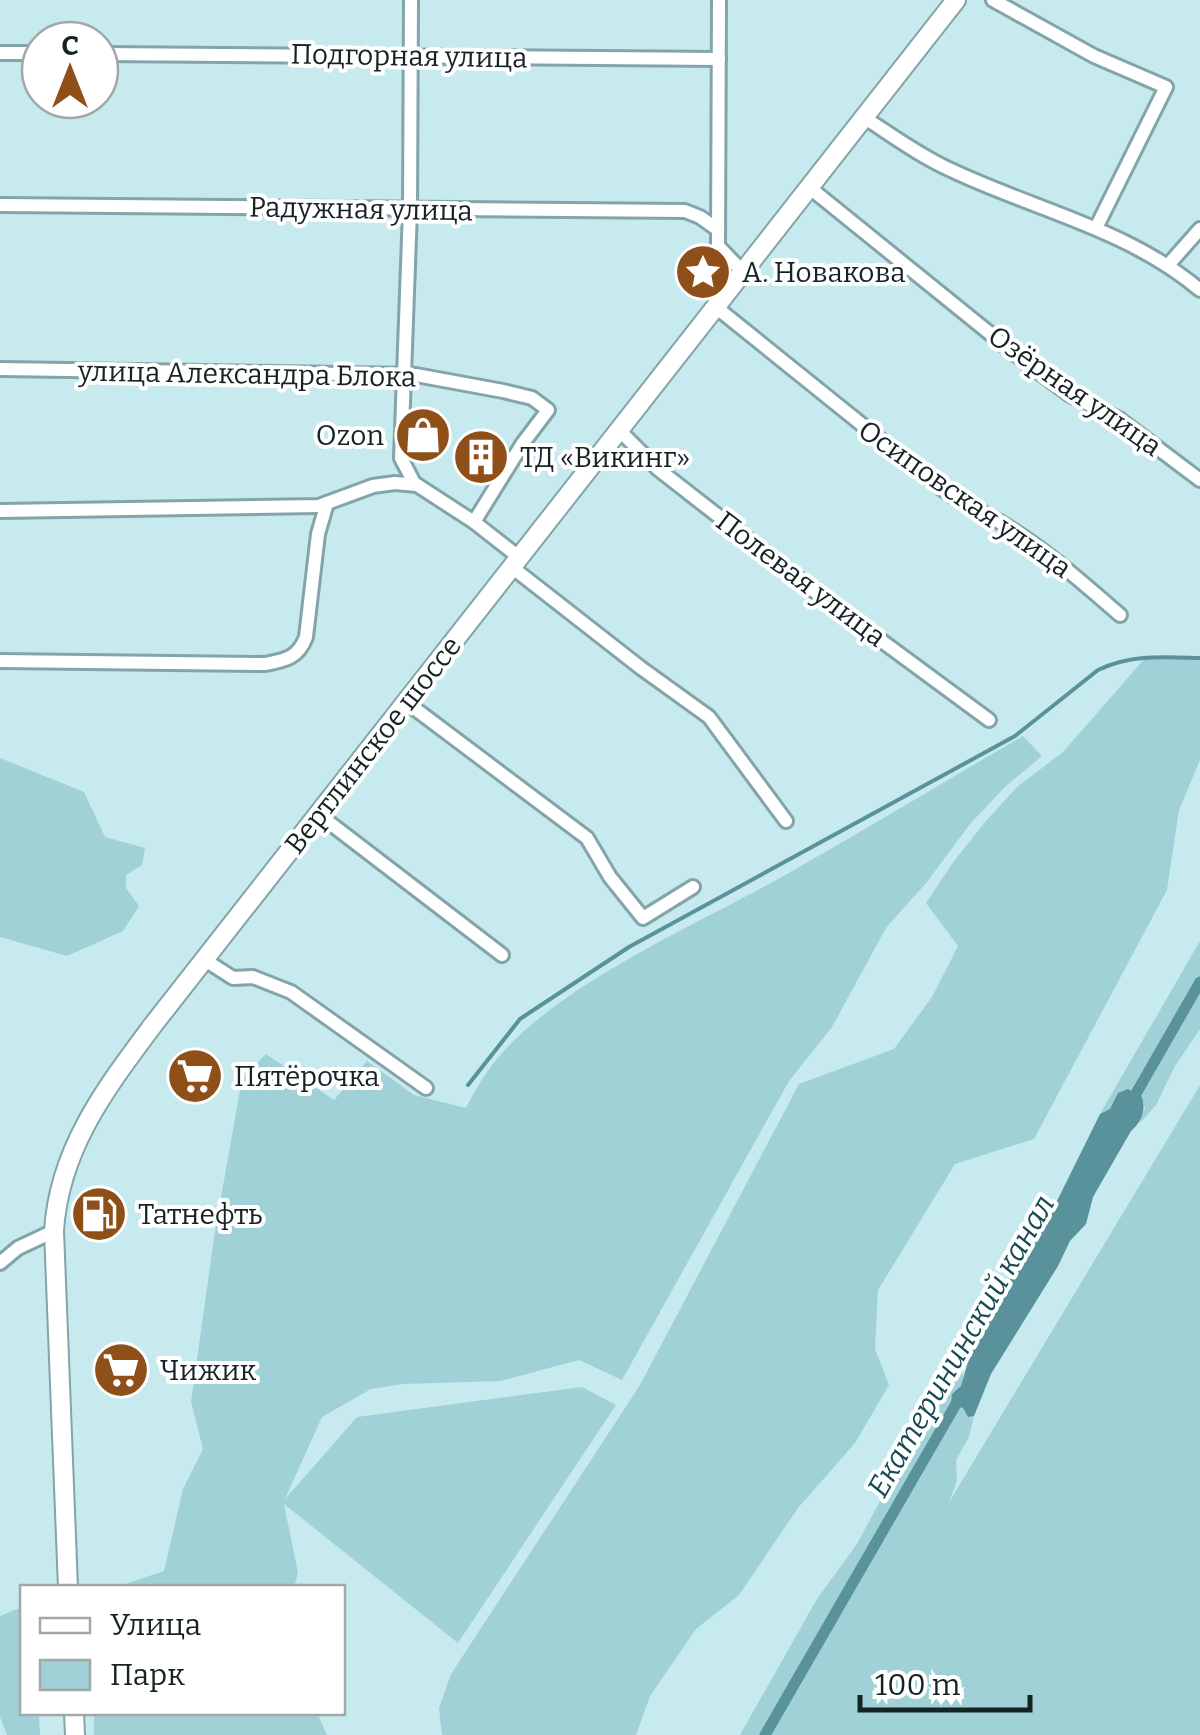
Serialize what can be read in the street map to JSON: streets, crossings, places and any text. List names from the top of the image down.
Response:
{
  "streets": {
    "main road": ["Вертлинское шоссе"],
    "street": [
      "Подгорная улица",
      "Радужная улица",
      "улица Александра Блока",
      "Озёрная улица",
      "Осиповская улица",
      "Полевая улица"
    ]
  },
  "crossings": [
    ["Озёрная улица", "Вертлинское шоссе"],
    ["Осиповская улица", "Вертлинское шоссе"],
    ["Полевая улица", "Вертлинское шоссе"]
  ],
  "water": ["Екатерининский канал"],
  "places": {
    "place": ["А. Новакова"],
    "shop": ["Ozon"],
    "building": ["ТД «Викинг»"],
    "supermarket": ["Пятёрочка", "Чижик"],
    "fuel station": ["Татнефть"]
  },
  "legend": ["Улица", "Парк"],
  "scale_bar": "100 m",
  "north": "top"
}
